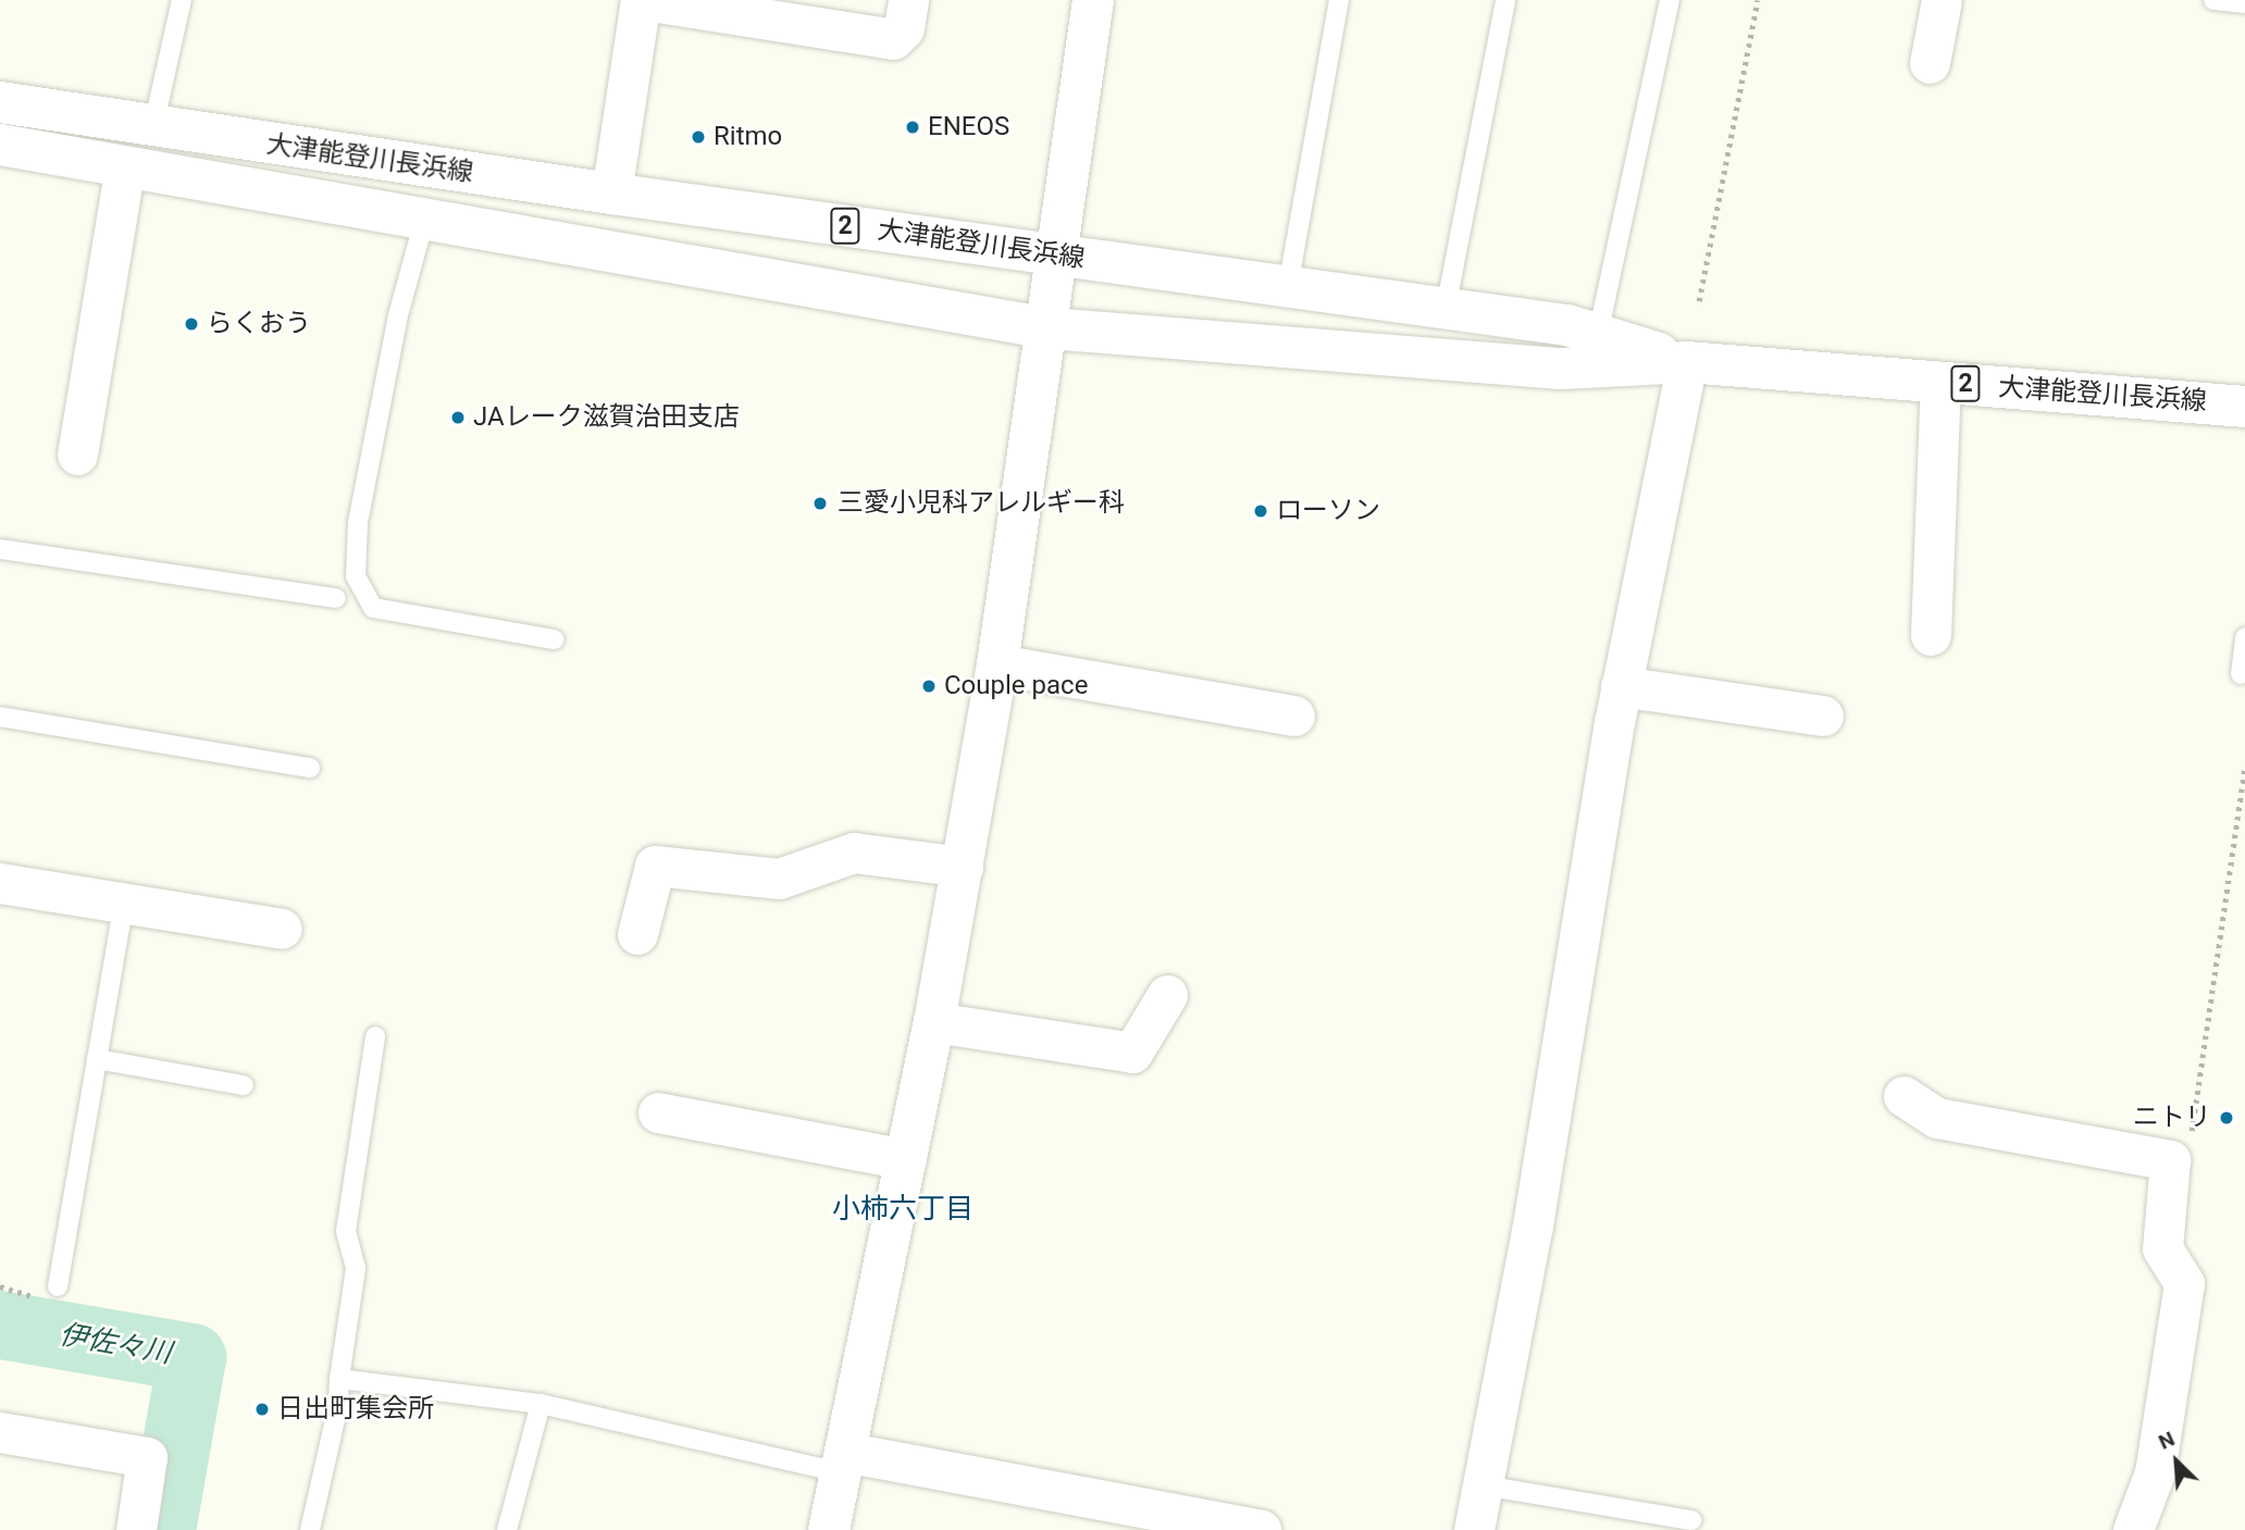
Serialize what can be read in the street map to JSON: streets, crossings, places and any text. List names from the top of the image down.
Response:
{
  "streets": {
    "main road": ["大津能登川長浜線", "2"]
  },
  "districts": ["小柿六丁目"],
  "water": ["伊佐々川"],
  "places": [
    "ENEOS",
    "Ritmo",
    "らくおう",
    "JAレーク滋賀治田支店",
    "三愛小児科アレルギー科",
    "ローソン",
    "Couple pace",
    "ニトリ",
    "日出町集会所"
  ],
  "north": "top left"
}
